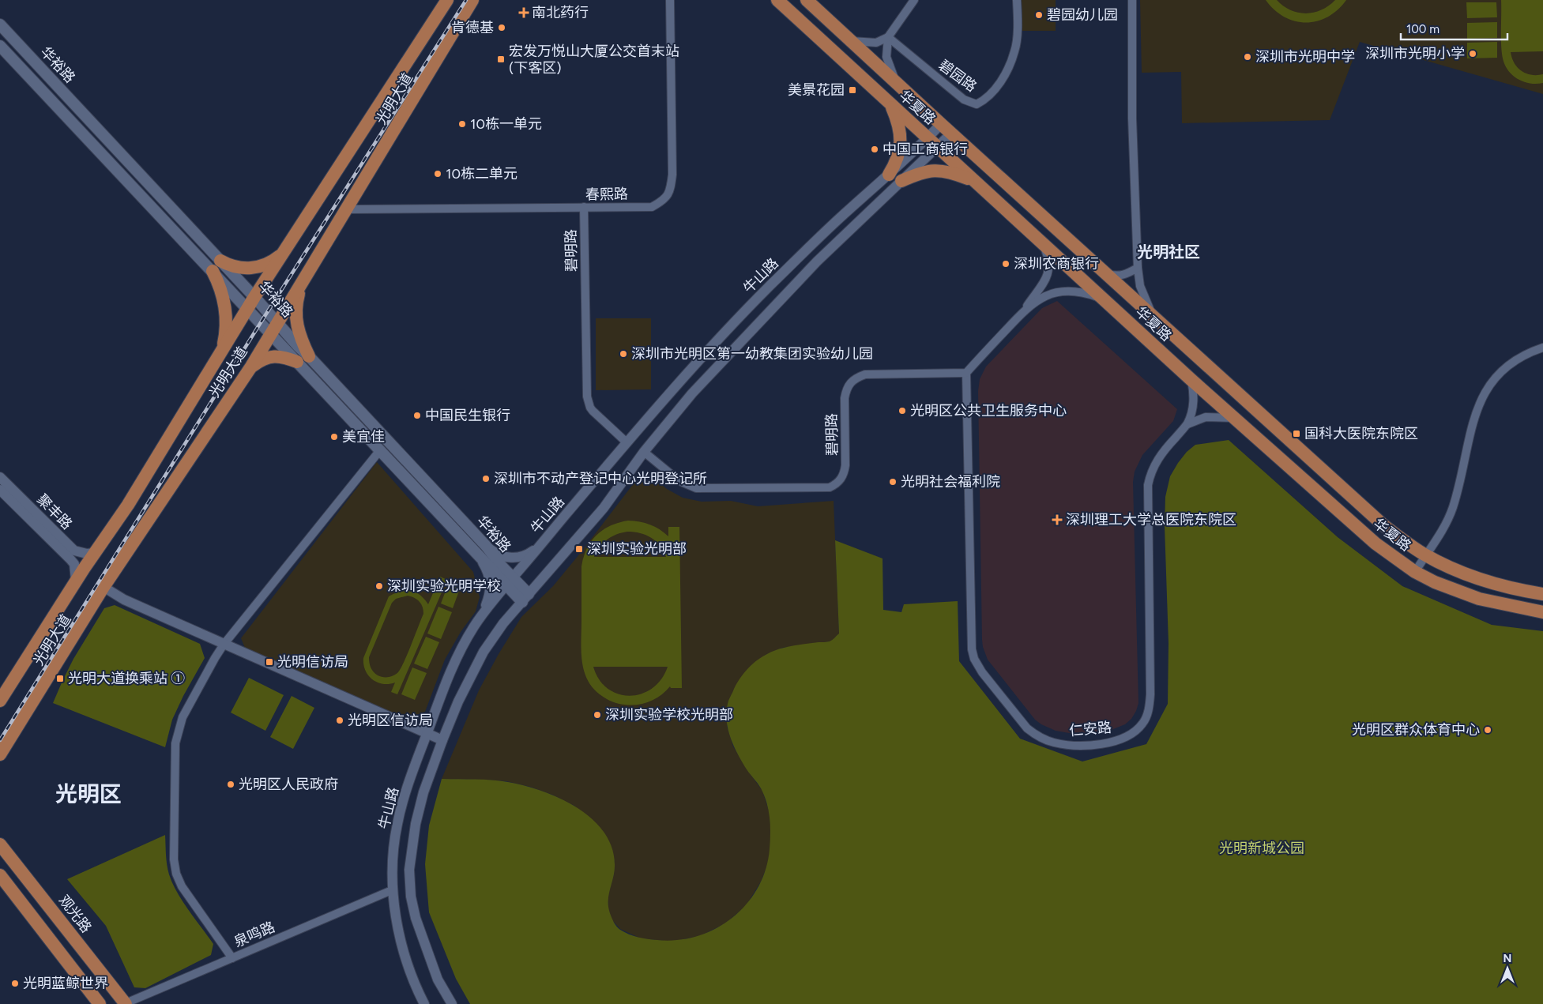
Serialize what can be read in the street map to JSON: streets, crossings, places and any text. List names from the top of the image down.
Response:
{
  "streets": {
    "main road": [
      "华裕路",
      "光明大道",
      "华夏路",
      "观光路"
    ],
    "street": [
      "碧园路",
      "春熙路",
      "碧明路",
      "牛山路",
      "聚丰路",
      "仁安路",
      "泉鸣路"
    ]
  },
  "crossings": [
    ["华裕路", "光明大道"],
    ["华裕路", "牛山路"],
    ["光明大道", "春熙路"],
    ["光明大道", "聚丰路"],
    ["华夏路", "牛山路"],
    ["华夏路", "仁安路"],
    ["春熙路", "碧明路"],
    ["碧明路", "牛山路"],
    ["碧明路", "仁安路"],
    ["牛山路", "泉鸣路"],
    ["观光路", "泉鸣路"]
  ],
  "districts": ["光明社区", "光明区"],
  "parks": ["光明新城公园"],
  "places": {
    "health": ["南北药行", "深圳理工大学总医院东院区"],
    "other": [
      "碧园幼儿园",
      "肯德基",
      "深圳市光明小学",
      "深圳市光明中学",
      "10栋一单元",
      "中国工商银行",
      "10栋二单元",
      "深圳农商银行",
      "深圳市光明区第一幼教集团实验幼儿园",
      "光明区公共卫生服务中心",
      "中国民生银行",
      "美宜佳",
      "深圳市不动产登记中心光明登记所",
      "光明社会福利院",
      "深圳实验光明学校",
      "深圳实验学校光明部",
      "光明区信访局",
      "光明区群众体育中心",
      "光明区人民政府",
      "光明蓝鲸世界"
    ],
    "transit": [
      "宏发万悦山大厦公交首末站 (下客区)",
      "美景花园",
      "国科大医院东院区",
      "深圳实验光明部",
      "光明信访局",
      "光明大道换乘站 ①"
    ]
  },
  "scale_bar": "100 m",
  "north": "top"
}
